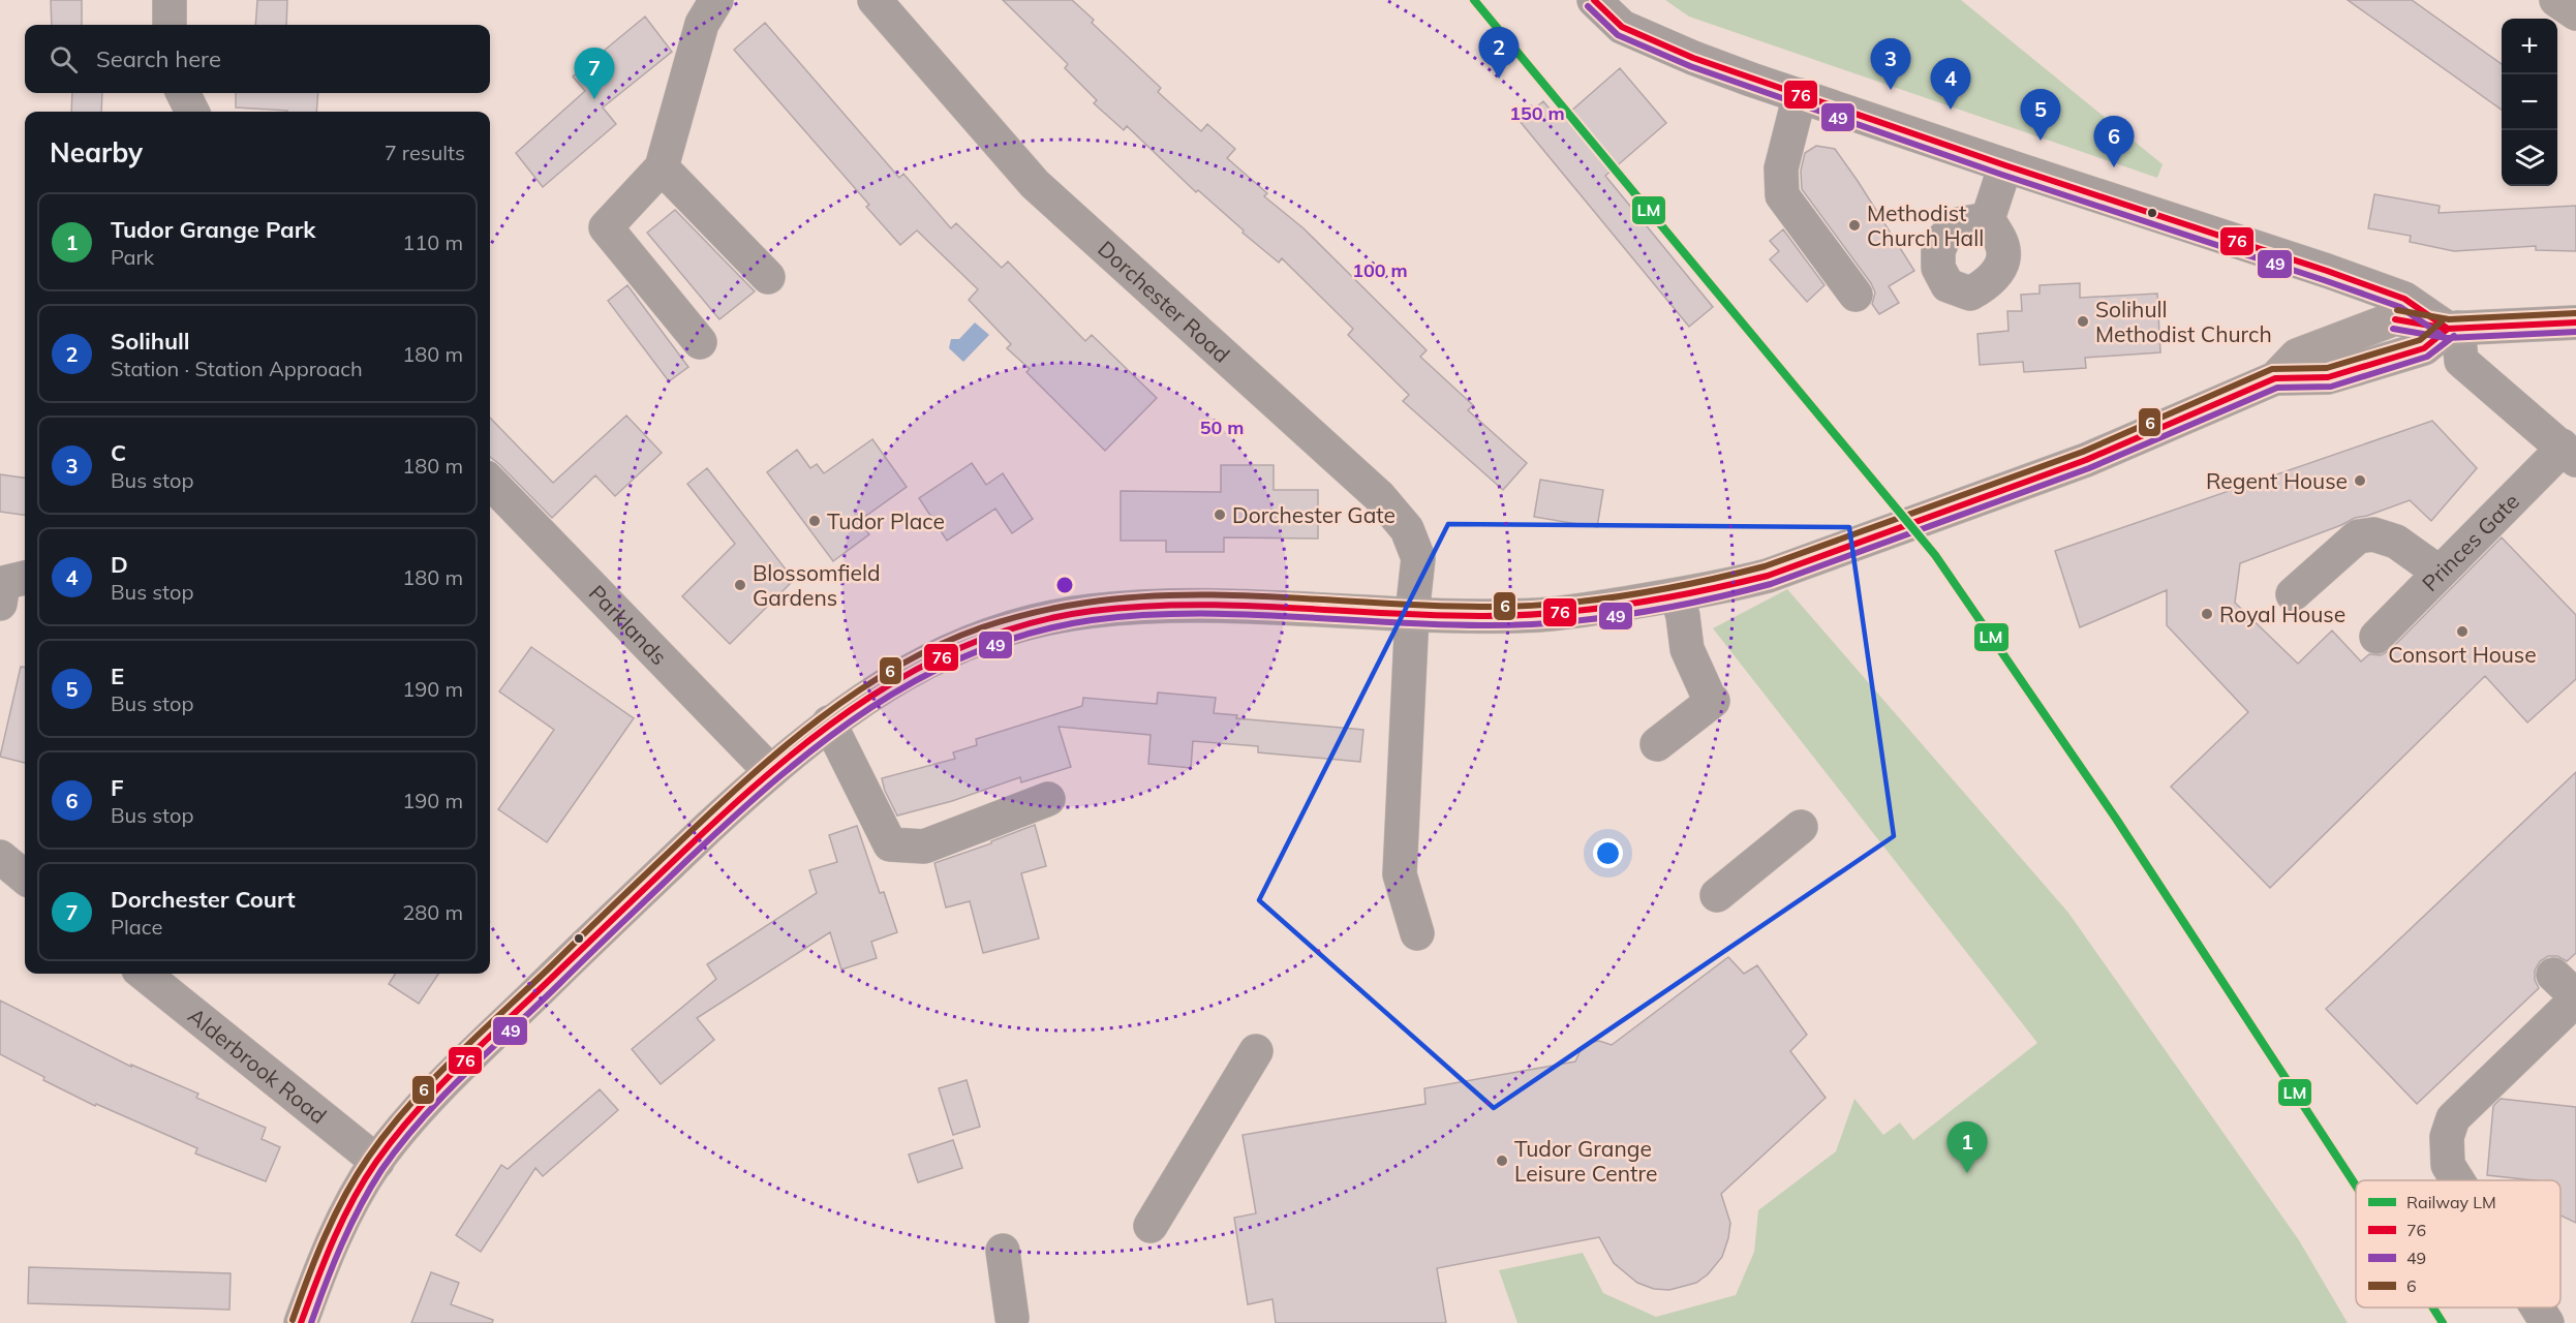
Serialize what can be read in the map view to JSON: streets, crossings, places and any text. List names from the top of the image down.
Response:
{
  "streets": {
    "street": [
      "Dorchester Road",
      "Princes Gate",
      "Parklands",
      "Alderbrook Road"
    ]
  },
  "places": [
    "Methodist Church Hall",
    "Solihull Methodist Church",
    "Regent House",
    "Dorchester Gate",
    "Tudor Place",
    "Blossomfield Gardens",
    "Royal House",
    "Consort House",
    "Tudor Grange Leisure Centre"
  ],
  "lines": [
    "rail line LM",
    "transit line 76",
    "transit line 49",
    "transit line 6"
  ],
  "legend": [
    "Railway LM",
    "76",
    "49",
    "6"
  ],
  "page": {
    "map_buttons": ["+", "−"],
    "search": "Search here",
    "pins": [
      "2",
      "3",
      "7",
      "4",
      "5",
      "6",
      "1"
    ],
    "heading": ["Nearby", "7 results"],
    "list": [
      {
        "mark": "1",
        "name": "Tudor Grange Park",
        "note": "Park",
        "value": "110 m"
      },
      {
        "mark": "2",
        "name": "Solihull",
        "note": "Station · Station Approach",
        "value": "180 m"
      },
      {
        "mark": "3",
        "name": "C",
        "note": "Bus stop",
        "value": "180 m"
      },
      {
        "mark": "4",
        "name": "D",
        "note": "Bus stop",
        "value": "180 m"
      },
      {
        "mark": "5",
        "name": "E",
        "note": "Bus stop",
        "value": "190 m"
      },
      {
        "mark": "6",
        "name": "F",
        "note": "Bus stop",
        "value": "190 m"
      },
      {
        "mark": "7",
        "name": "Dorchester Court",
        "note": "Place",
        "value": "280 m"
      }
    ]
  },
  "rings": ["150 m", "100 m", "50 m"]
}
